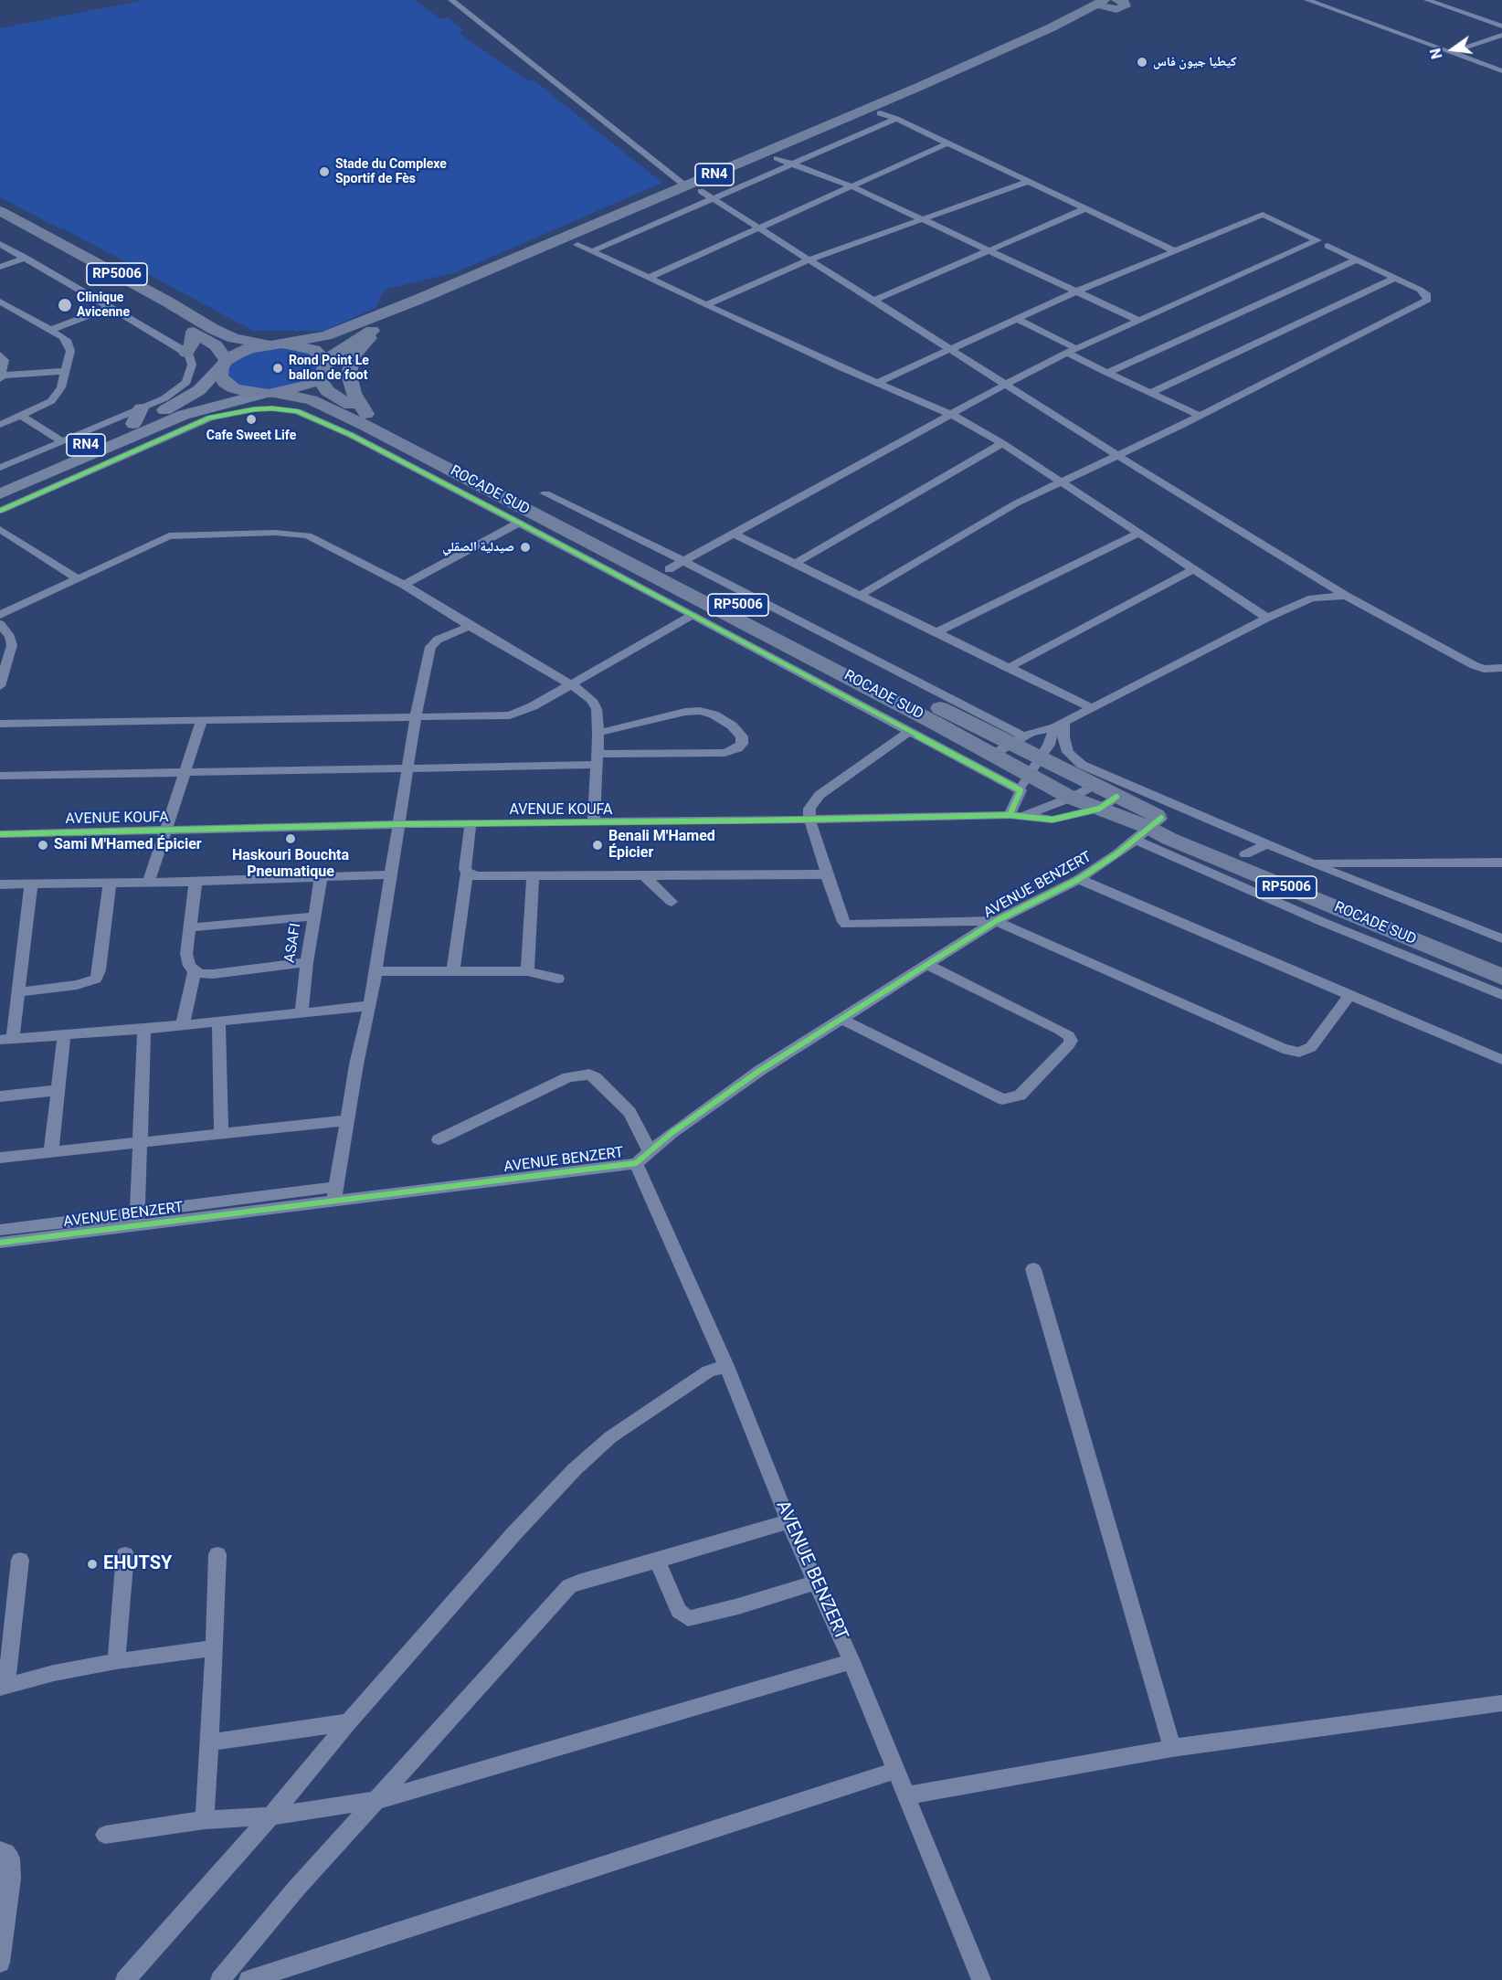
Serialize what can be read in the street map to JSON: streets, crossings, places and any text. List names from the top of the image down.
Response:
{
  "streets": {
    "highway": ["RN4", "RP5006", "ROCADE SUD"],
    "street": ["AVENUE KOUFA", "AVENUE BENZERT", "ASAFI"]
  },
  "crossings": [
    ["RN4", "RP5006"],
    ["RN4", "ROCADE SUD"],
    ["ROCADE SUD", "AVENUE KOUFA"],
    ["ROCADE SUD", "AVENUE BENZERT"]
  ],
  "places": [
    "كيطيا جيون فاس",
    "Stade du Complexe Sportif de Fès",
    "Clinique Avicenne",
    "Rond Point Le ballon de foot",
    "Cafe Sweet Life",
    "صيدلية الصقلي",
    "Haskouri Bouchta Pneumatique",
    "Sami M'Hamed Épicier",
    "Benali M'Hamed Épicier",
    "EHUTSY"
  ],
  "north": "left"
}
